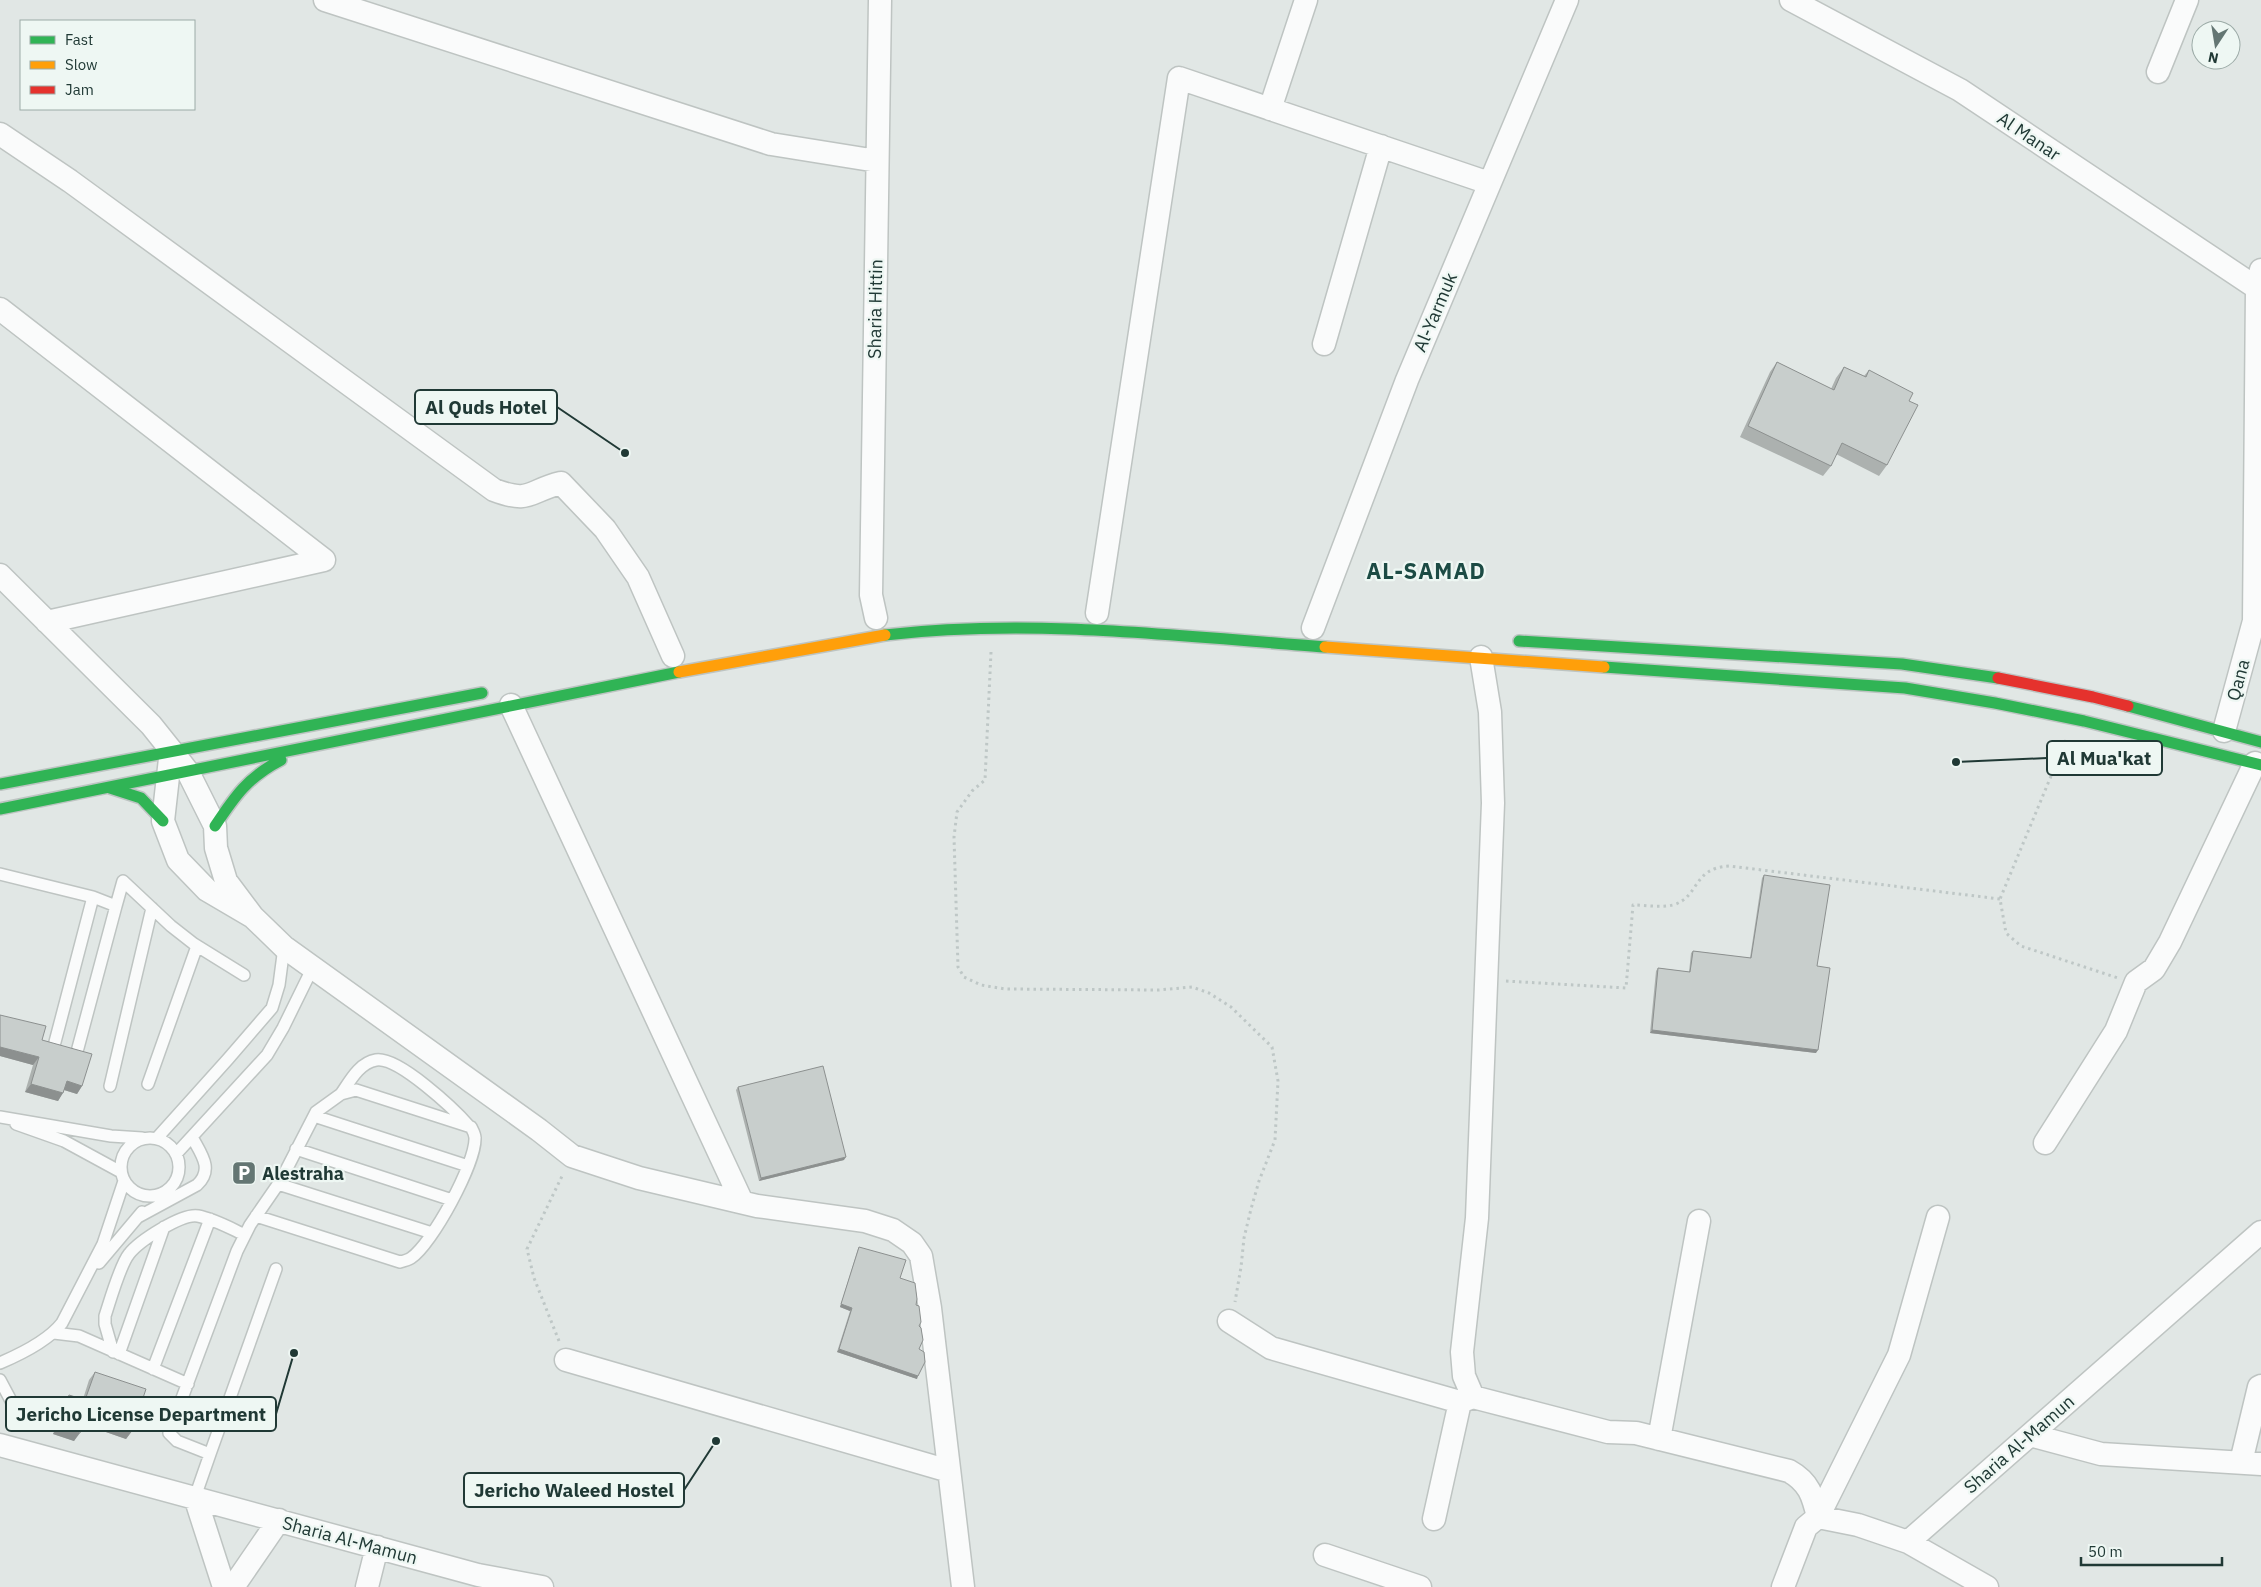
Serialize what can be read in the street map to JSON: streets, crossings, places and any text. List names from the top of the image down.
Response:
{
  "streets": {
    "street": [
      "Al Manar",
      "Sharia Hittin",
      "Al-Yarmuk",
      "Qana",
      "Sharia Al-Mamun"
    ]
  },
  "crossings": [
    ["Al Manar", "Qana"]
  ],
  "districts": ["AL-SAMAD"],
  "places": {
    "other": [
      "Al Quds Hotel",
      "Al Mua'kat",
      "Jericho License Department",
      "Jericho Waleed Hostel"
    ],
    "parking": ["Alestraha"]
  },
  "legend": ["Fast", "Slow", "Jam"],
  "scale_bar": "50 m",
  "north": "bottom"
}
